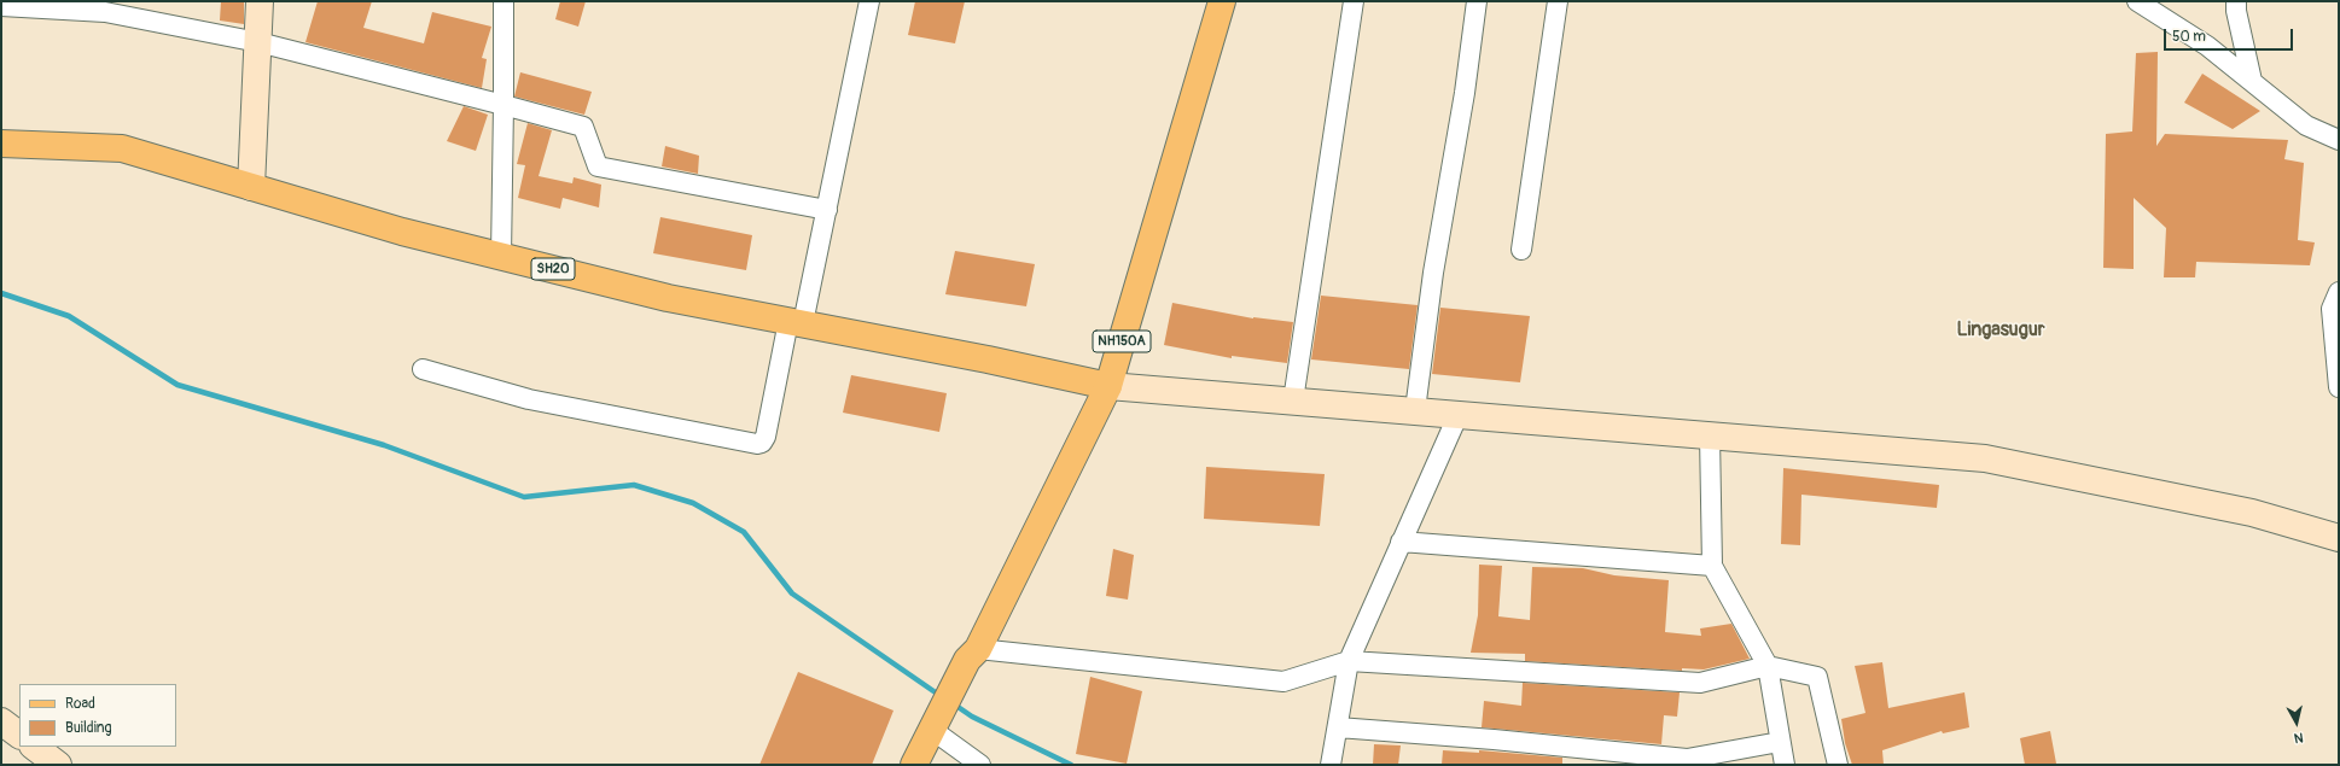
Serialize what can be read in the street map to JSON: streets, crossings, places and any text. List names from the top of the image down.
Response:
{
  "streets": {
    "main road": ["SH20", "NH150A"]
  },
  "crossings": [
    ["SH20", "NH150A"]
  ],
  "districts": ["Lingasugur"],
  "legend": ["Road", "Building"],
  "scale_bar": "50 m",
  "north": "bottom"
}
